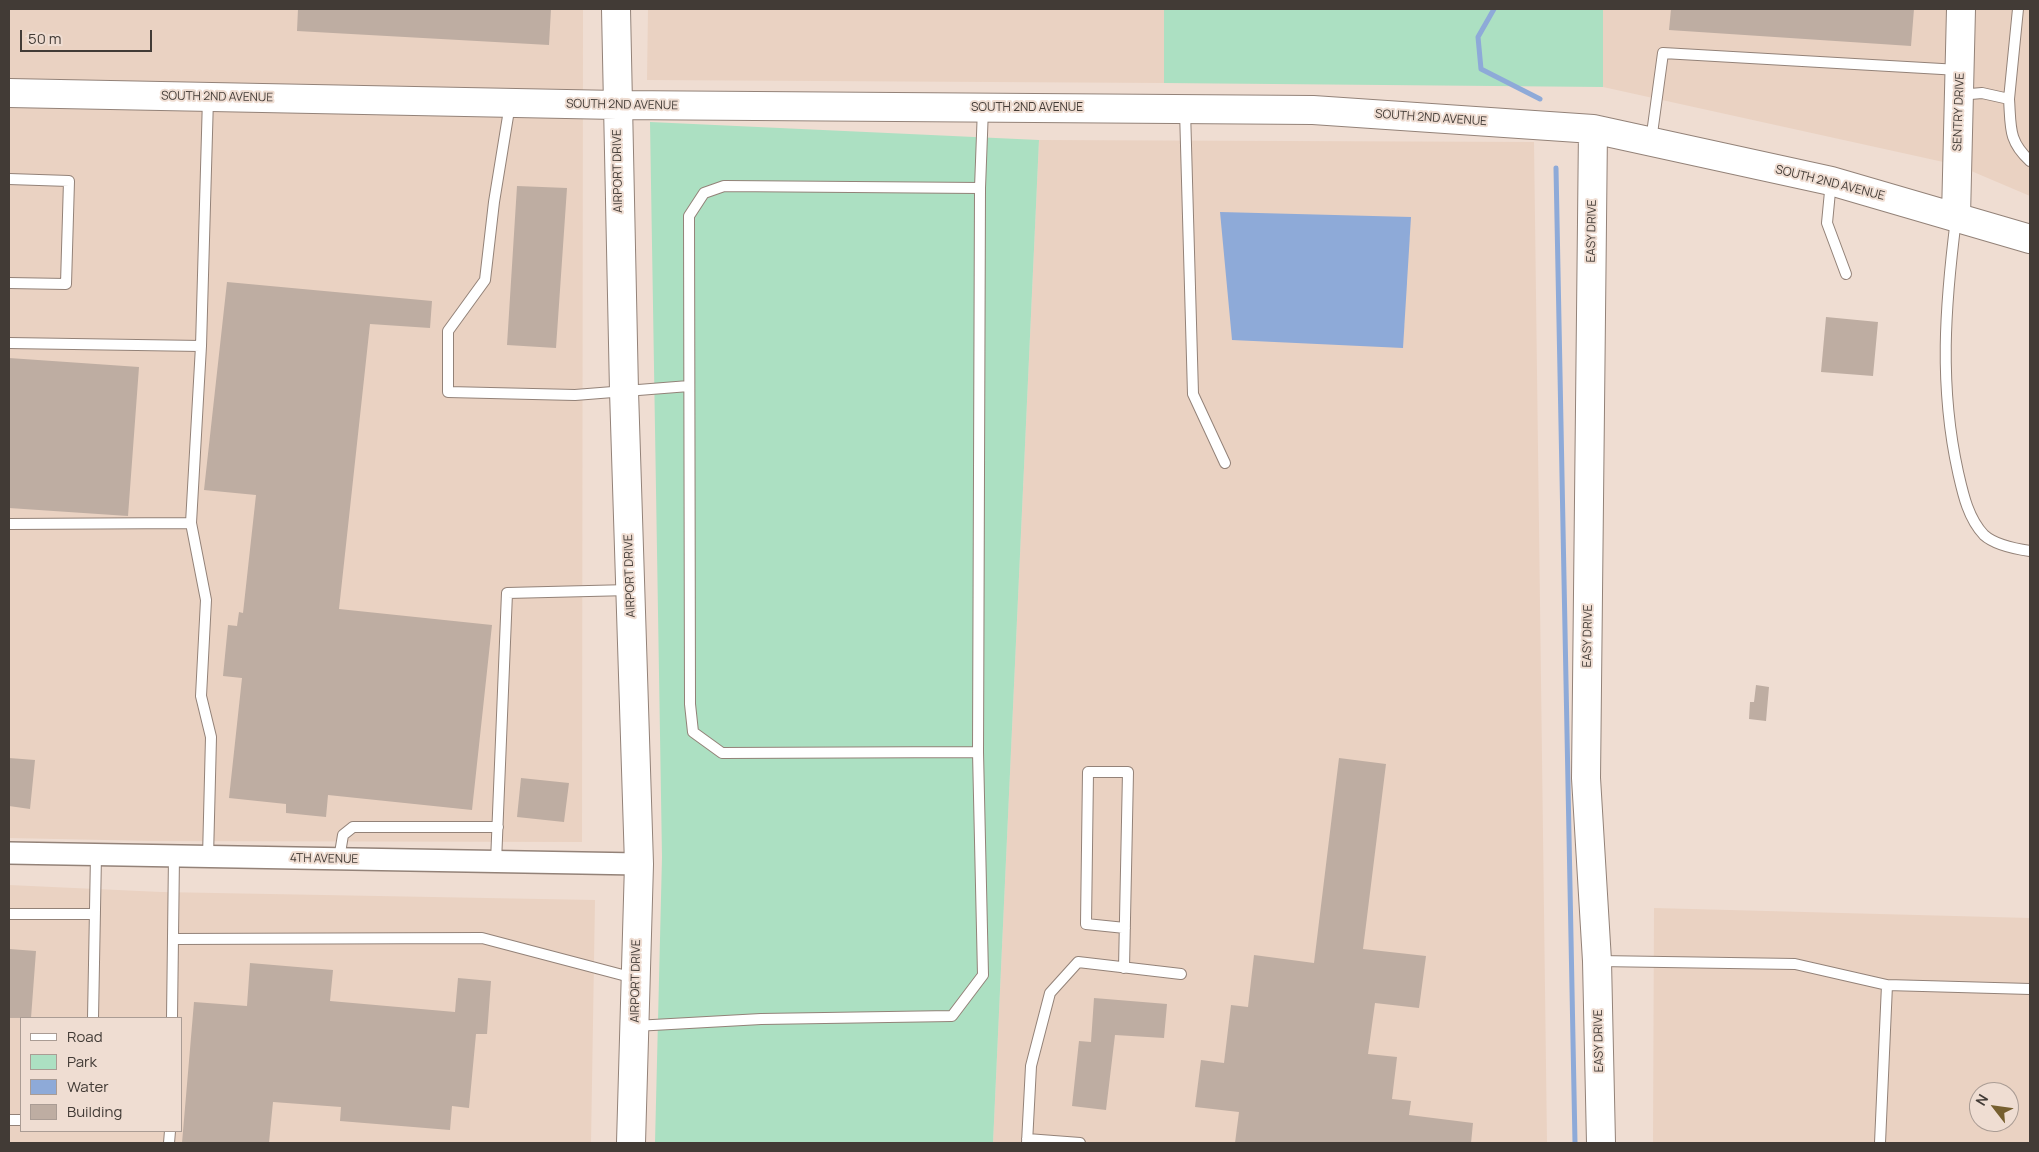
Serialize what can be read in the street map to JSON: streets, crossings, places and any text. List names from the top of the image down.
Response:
{
  "streets": {
    "street": [
      "SOUTH 2ND AVENUE",
      "SENTRY DRIVE",
      "AIRPORT DRIVE",
      "EASY DRIVE",
      "4TH AVENUE"
    ]
  },
  "crossings": [
    ["SOUTH 2ND AVENUE", "SENTRY DRIVE"],
    ["SOUTH 2ND AVENUE", "AIRPORT DRIVE"],
    ["SOUTH 2ND AVENUE", "EASY DRIVE"],
    ["AIRPORT DRIVE", "4TH AVENUE"]
  ],
  "legend": [
    "Road",
    "Park",
    "Water",
    "Building"
  ],
  "scale_bar": "50 m",
  "north": "top left"
}
